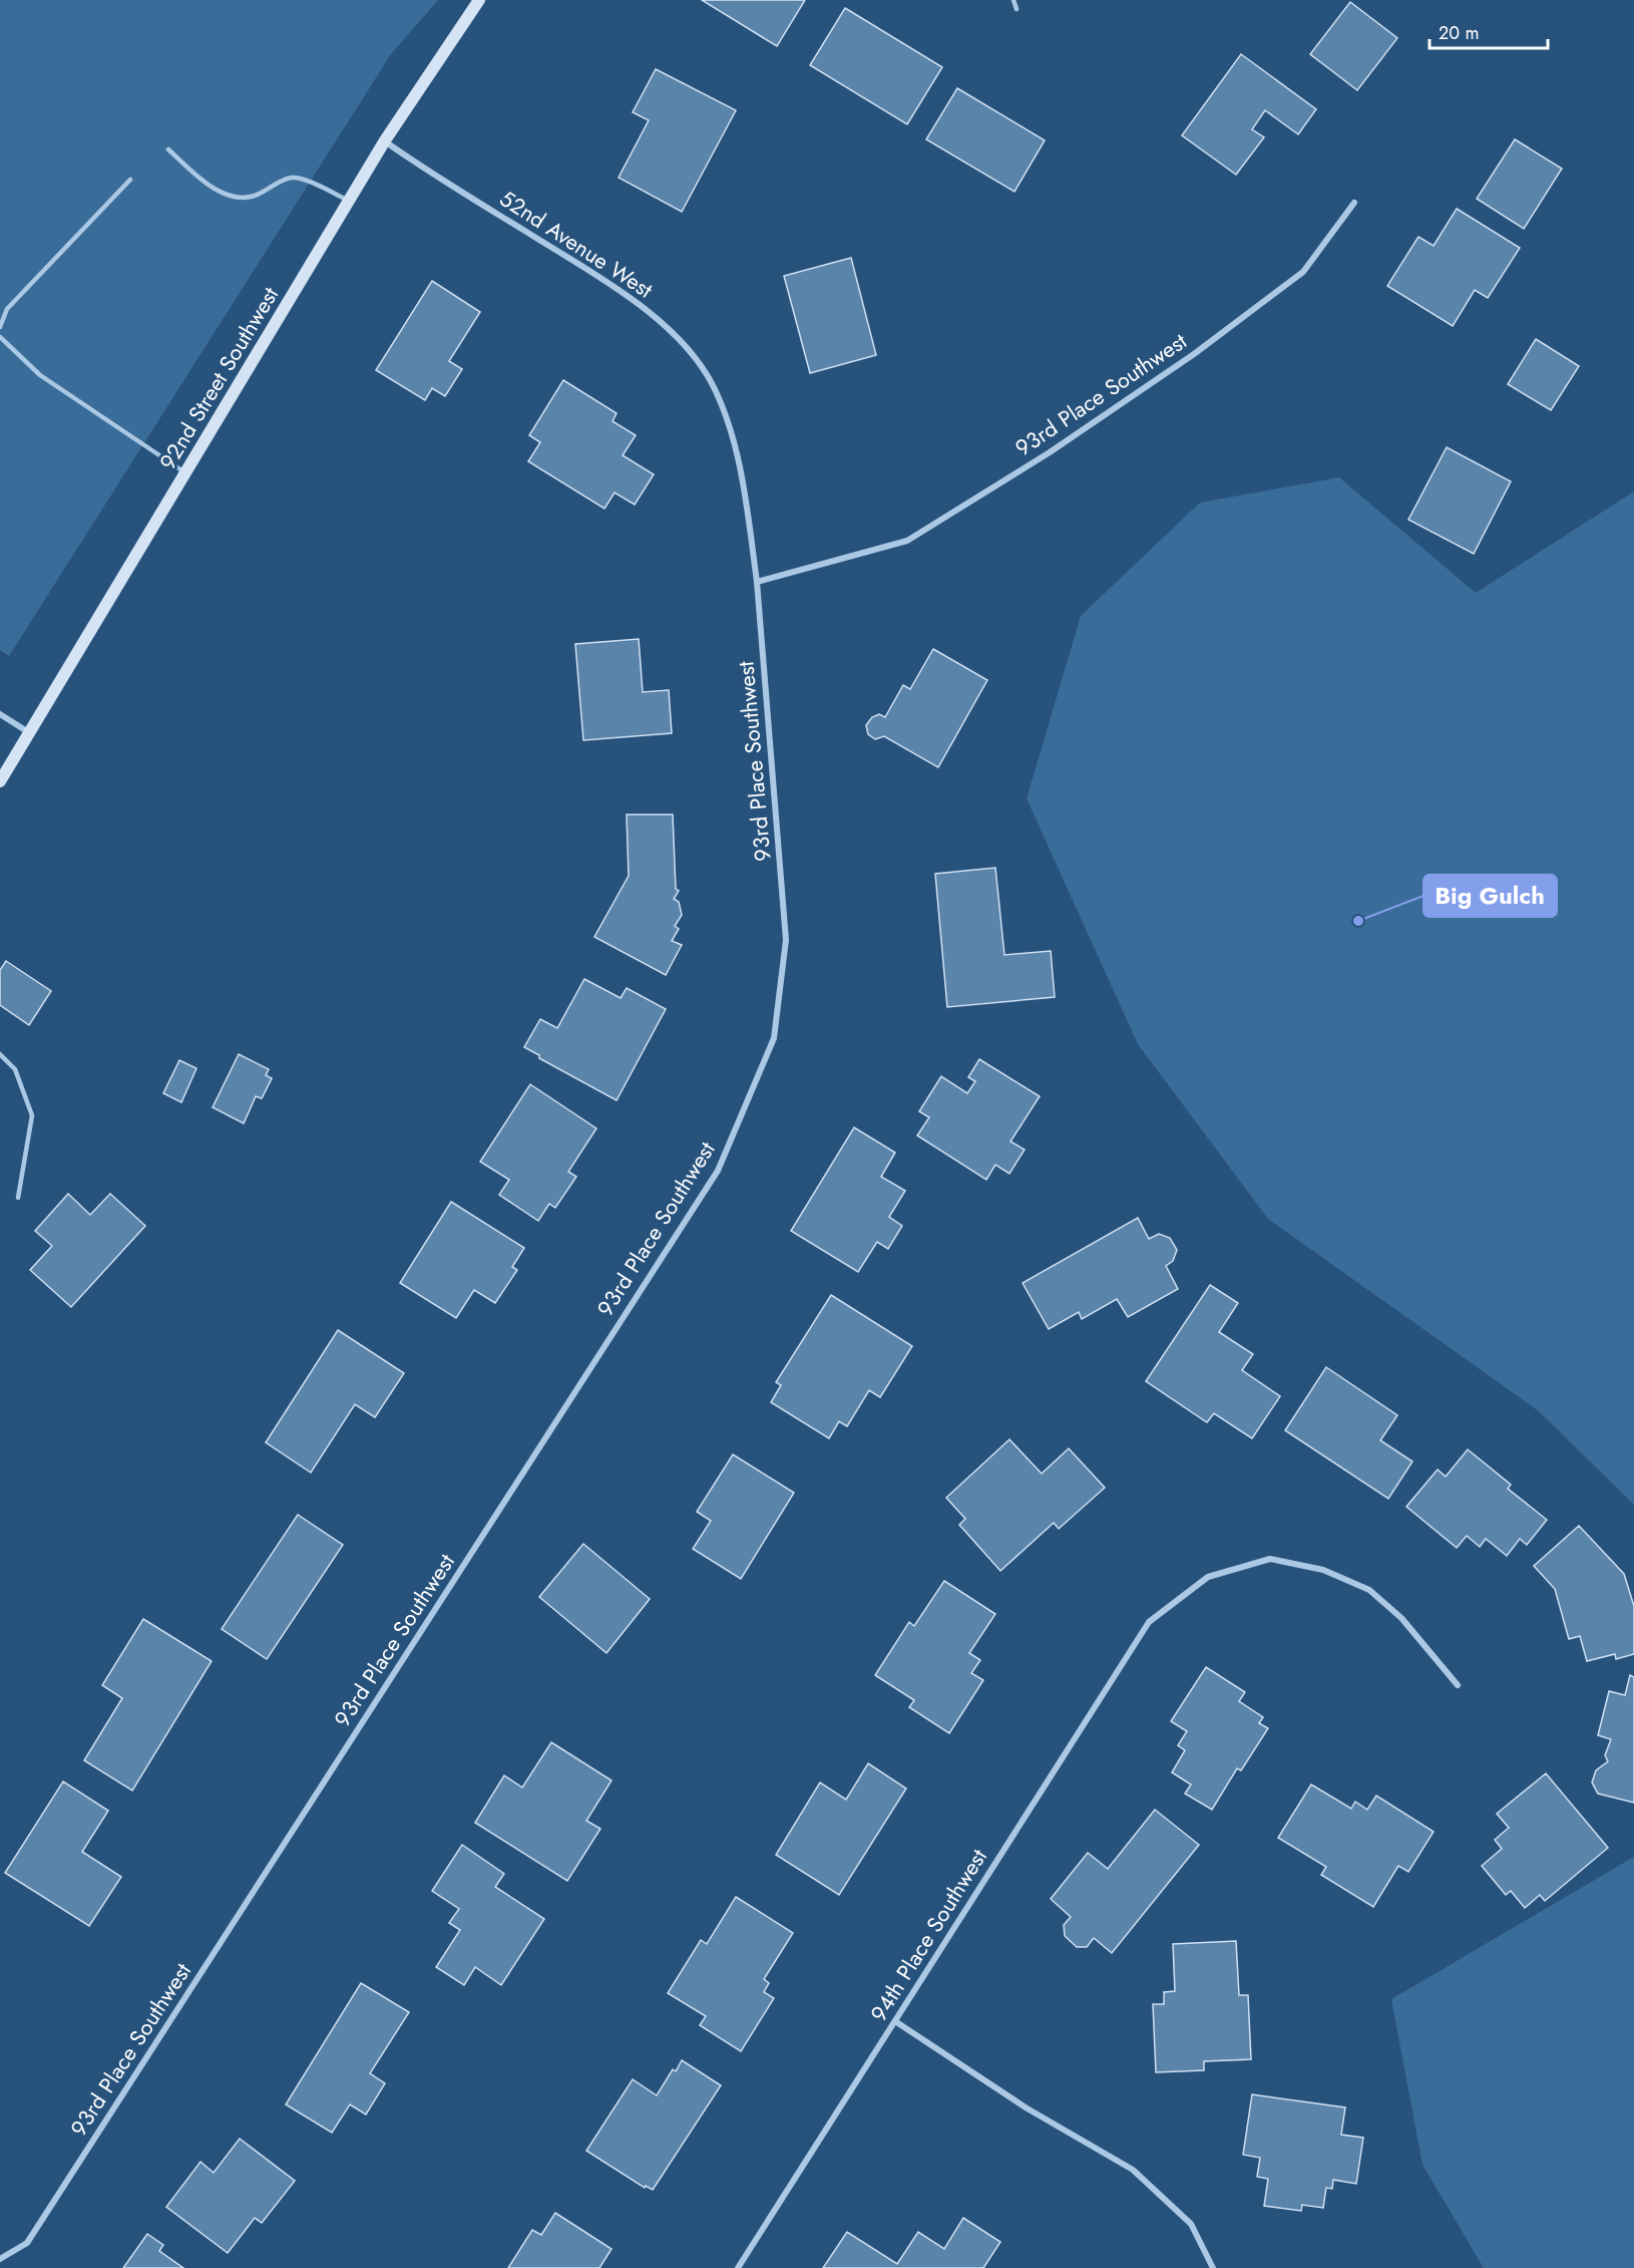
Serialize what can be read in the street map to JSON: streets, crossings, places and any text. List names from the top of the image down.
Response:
{
  "streets": {
    "street": [
      "52nd Avenue West",
      "92nd Street Southwest",
      "93rd Place Southwest",
      "94th Place Southwest"
    ]
  },
  "crossings": [
    ["52nd Avenue West", "92nd Street Southwest"],
    ["52nd Avenue West", "93rd Place Southwest"]
  ],
  "places": ["Big Gulch"],
  "scale_bar": "20 m"
}
